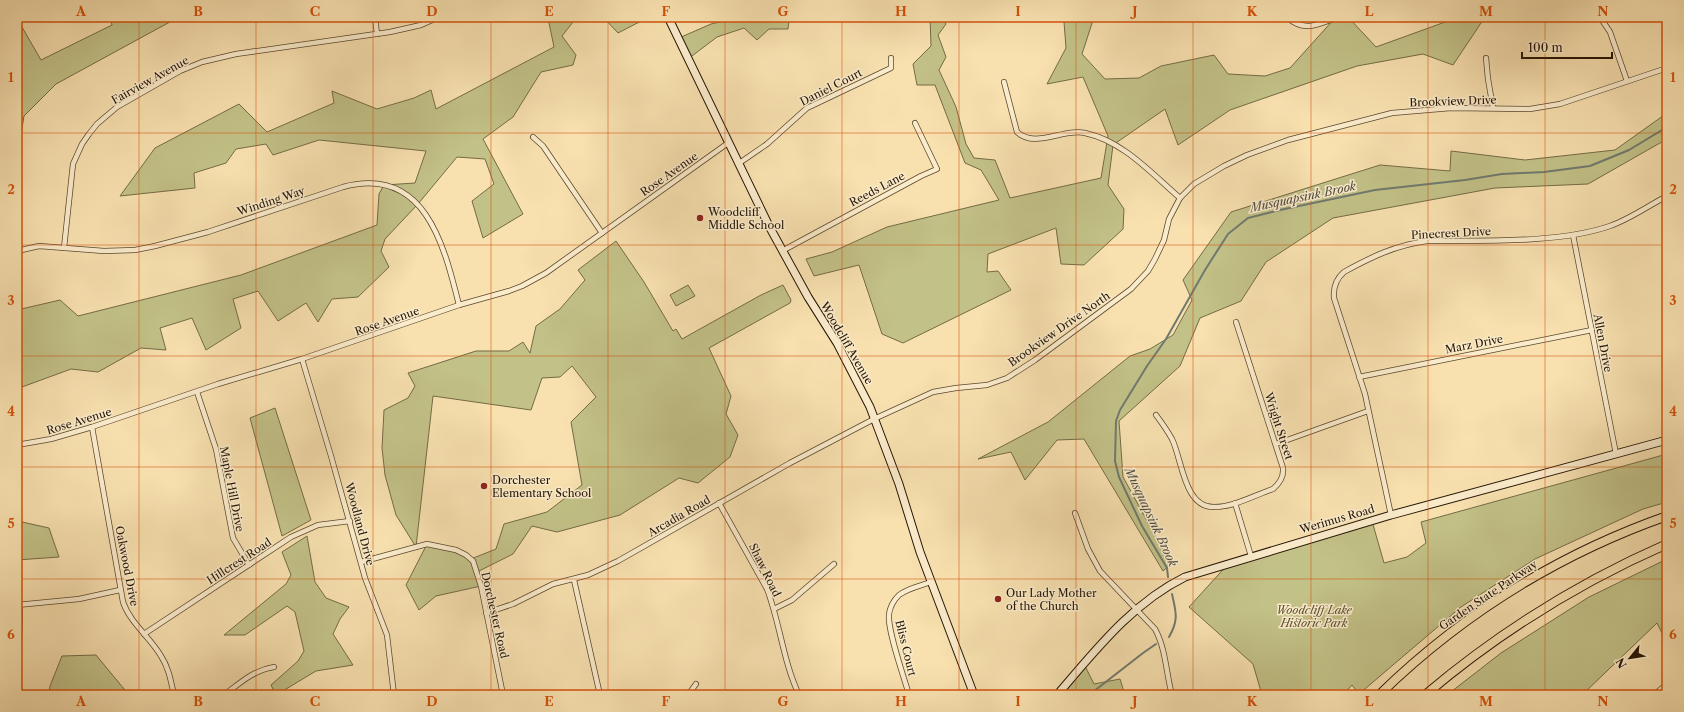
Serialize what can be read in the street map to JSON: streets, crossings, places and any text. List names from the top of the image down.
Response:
{
  "streets": {
    "highway": ["Garden State Parkway"],
    "main road": ["Woodcliff Avenue", "Werimus Road"],
    "street": [
      "Fairview Avenue",
      "Daniel Court",
      "Brookview Drive",
      "Rose Avenue",
      "Reeds Lane",
      "Winding Way",
      "Pinecrest Drive",
      "Brookview Drive North",
      "Allen Drive",
      "Marz Drive",
      "Wright Street",
      "Maple Hill Drive",
      "Arcadia Road",
      "Woodland Drive",
      "Hillcrest Road",
      "Oakwood Drive",
      "Shaw Road",
      "Dorchester Road",
      "Bliss Court"
    ]
  },
  "crossings": [
    ["Fairview Avenue", "Winding Way"],
    ["Daniel Court", "Woodcliff Avenue"],
    ["Brookview Drive", "Brookview Drive North"],
    ["Rose Avenue", "Winding Way"],
    ["Rose Avenue", "Woodcliff Avenue"],
    ["Rose Avenue", "Maple Hill Drive"],
    ["Rose Avenue", "Woodland Drive"],
    ["Rose Avenue", "Oakwood Drive"],
    ["Reeds Lane", "Woodcliff Avenue"],
    ["Pinecrest Drive", "Allen Drive"],
    ["Pinecrest Drive", "Marz Drive"],
    ["Pinecrest Drive", "Werimus Road"],
    ["Brookview Drive North", "Woodcliff Avenue"],
    ["Brookview Drive North", "Arcadia Road"],
    ["Woodcliff Avenue", "Arcadia Road"],
    ["Woodcliff Avenue", "Bliss Court"],
    ["Allen Drive", "Marz Drive"],
    ["Allen Drive", "Werimus Road"],
    ["Maple Hill Drive", "Hillcrest Road"],
    ["Arcadia Road", "Shaw Road"],
    ["Arcadia Road", "Dorchester Road"],
    ["Woodland Drive", "Hillcrest Road"],
    ["Woodland Drive", "Dorchester Road"],
    ["Hillcrest Road", "Oakwood Drive"]
  ],
  "water": ["Musquapsink Brook"],
  "parks": ["Woodcliff Lake Historic Park"],
  "places": ["Woodcliff Middle School", "Dorchester Elementary School", "Our Lady Mother of the Church"],
  "scale_bar": "100 m",
  "north": "bottom left",
  "grid": {
    "columns": [
      "A",
      "B",
      "C",
      "D",
      "E",
      "F",
      "G",
      "H",
      "I",
      "J",
      "K",
      "L",
      "M",
      "N"
    ],
    "rows": [
      "1",
      "2",
      "3",
      "4",
      "5",
      "6"
    ]
  }
}
